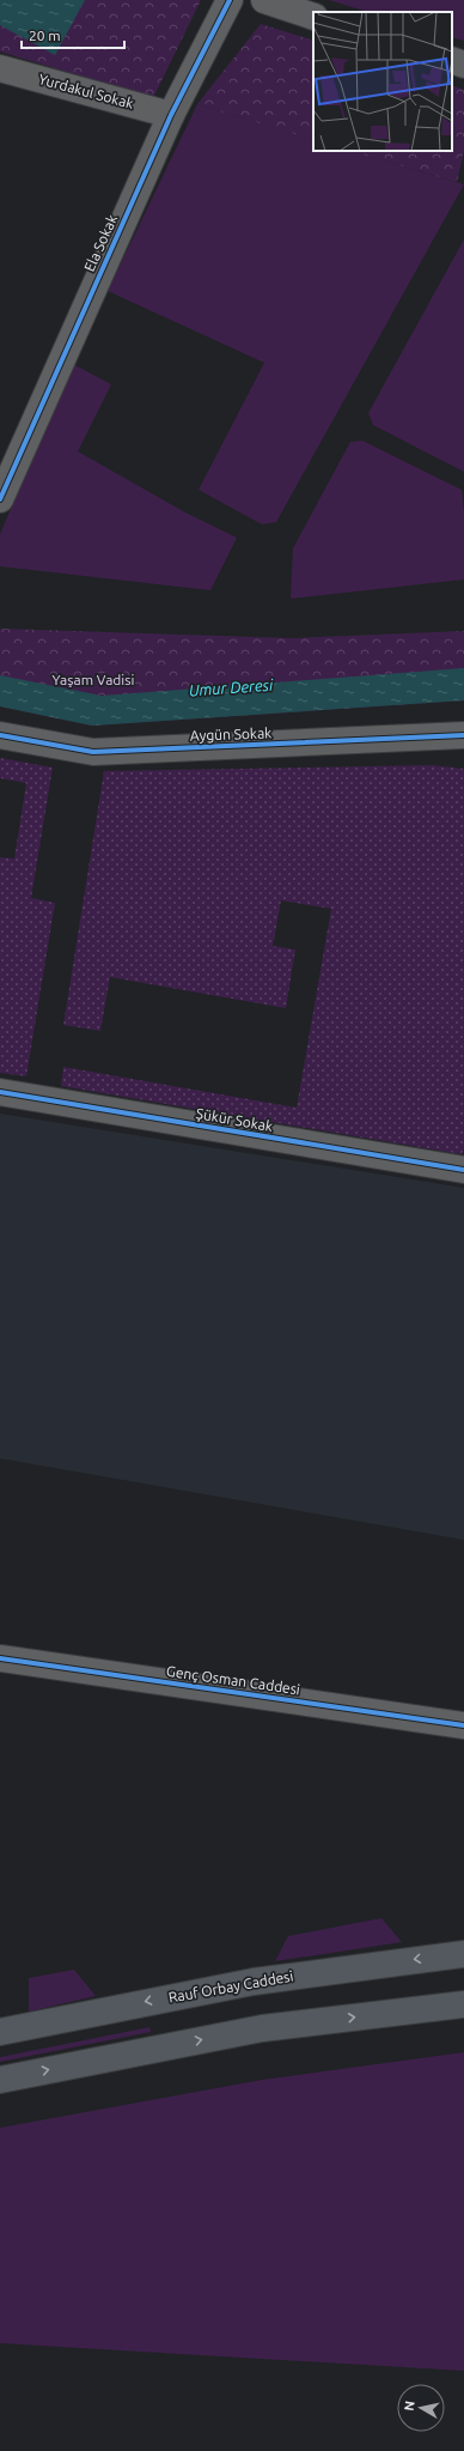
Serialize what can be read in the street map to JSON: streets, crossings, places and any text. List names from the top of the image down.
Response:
{
  "streets": {
    "main road": ["Rauf Orbay Caddesi"],
    "street": [
      "Yurdakul Sokak",
      "Ela Sokak",
      "Aygün Sokak",
      "Şükür Sokak",
      "Genç Osman Caddesi"
    ]
  },
  "crossings": [
    ["Yurdakul Sokak", "Ela Sokak"]
  ],
  "water": ["Umur Deresi"],
  "parks": ["Yaşam Vadisi"],
  "scale_bar": "20 m",
  "north": "left"
}
